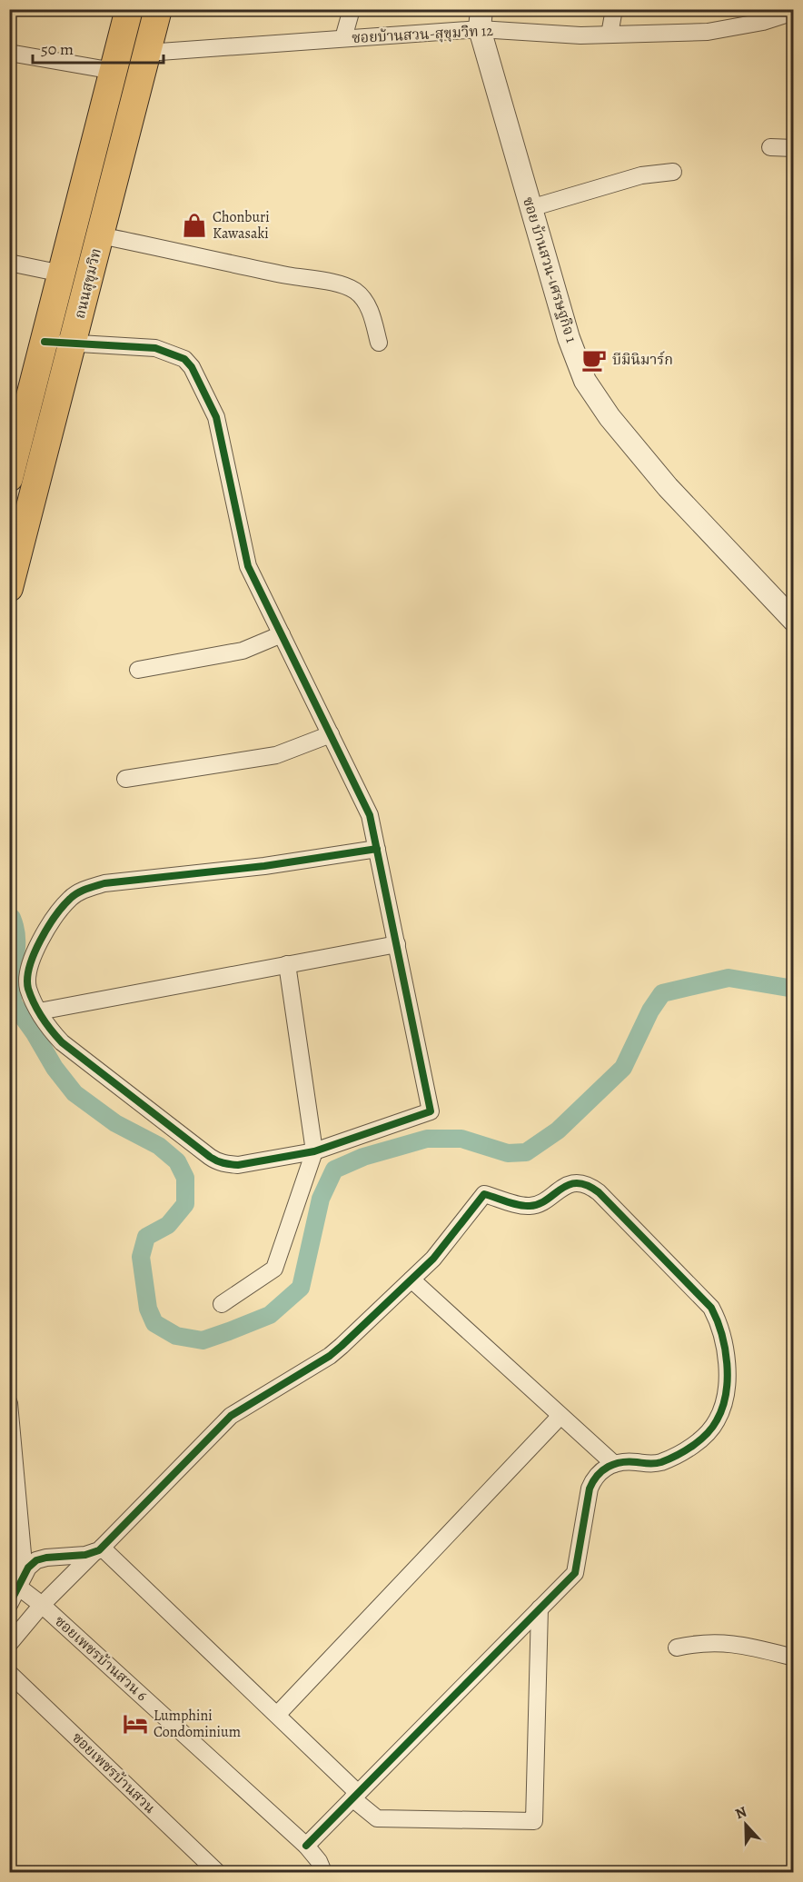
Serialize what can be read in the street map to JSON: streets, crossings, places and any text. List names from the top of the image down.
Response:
{
  "streets": {
    "main road": ["ถนนสุขุมวิท"],
    "street": [
      "ซอยบ้านสวน-สุขุมวิท 12",
      "ซอย บ้านสวน-เศรษฐกิจ 1",
      "ซอยเพชรบ้านสวน 6",
      "ซอยเพชรบ้านสวน"
    ]
  },
  "crossings": [
    ["ซอยบ้านสวน-สุขุมวิท 12", "ซอย บ้านสวน-เศรษฐกิจ 1"],
    ["ซอยบ้านสวน-สุขุมวิท 12", "ถนนสุขุมวิท"]
  ],
  "places": {
    "shop": ["Chonburi Kawasaki"],
    "cafe": ["บีมินิมาร์ก"],
    "hotel": ["Lumphini Condominium"]
  },
  "scale_bar": "50 m",
  "north": "top"
}
